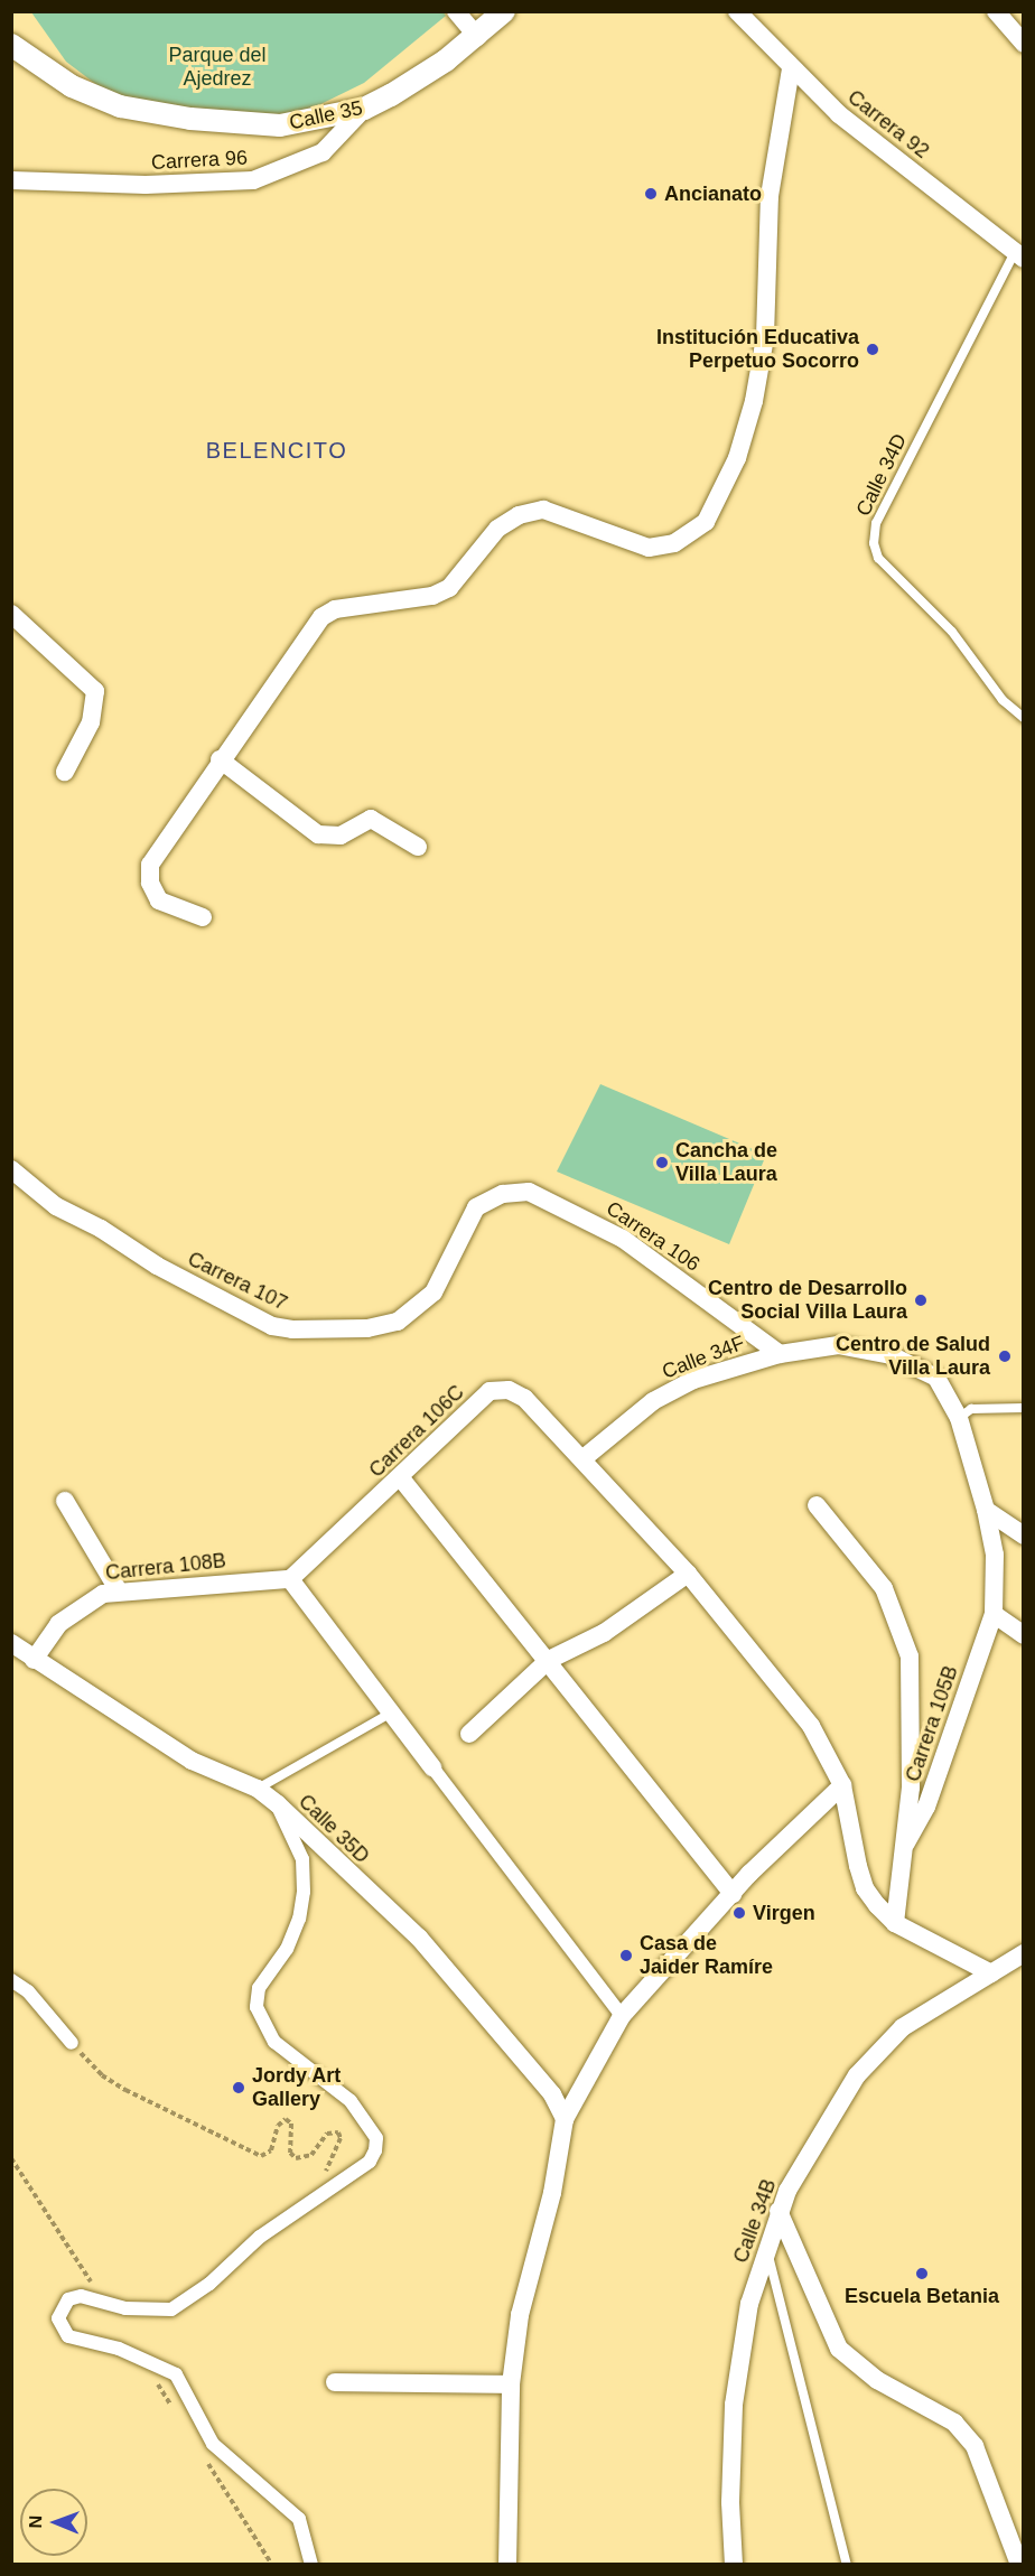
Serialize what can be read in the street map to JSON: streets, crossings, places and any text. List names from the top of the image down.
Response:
{
  "streets": {
    "street": [
      "Calle 35",
      "Carrera 92",
      "Carrera 96",
      "Carrera 106",
      "Carrera 107",
      "Calle 34F",
      "Carrera 106C",
      "Carrera 108B",
      "Carrera 105B",
      "Calle 35D",
      "Calle 34B"
    ],
    "lane": ["Calle 34D"]
  },
  "crossings": [
    ["Calle 35", "Carrera 96"],
    ["Carrera 92", "Calle 34D"],
    ["Carrera 106", "Carrera 107"],
    ["Carrera 106", "Calle 34F"],
    ["Carrera 106", "Carrera 105B"],
    ["Calle 34F", "Carrera 106C"],
    ["Calle 34F", "Carrera 105B"],
    ["Carrera 106C", "Carrera 108B"],
    ["Carrera 108B", "Calle 35D"]
  ],
  "districts": ["BELENCITO"],
  "parks": ["Parque del Ajedrez"],
  "places": [
    "Ancianato",
    "Institución Educativa Perpetuo Socorro",
    "Cancha de Villa Laura",
    "Centro de Desarrollo Social Villa Laura",
    "Centro de Salud Villa Laura",
    "Virgen",
    "Casa de Jaider Ramíre",
    "Jordy Art Gallery",
    "Escuela Betania"
  ],
  "north": "left"
}
